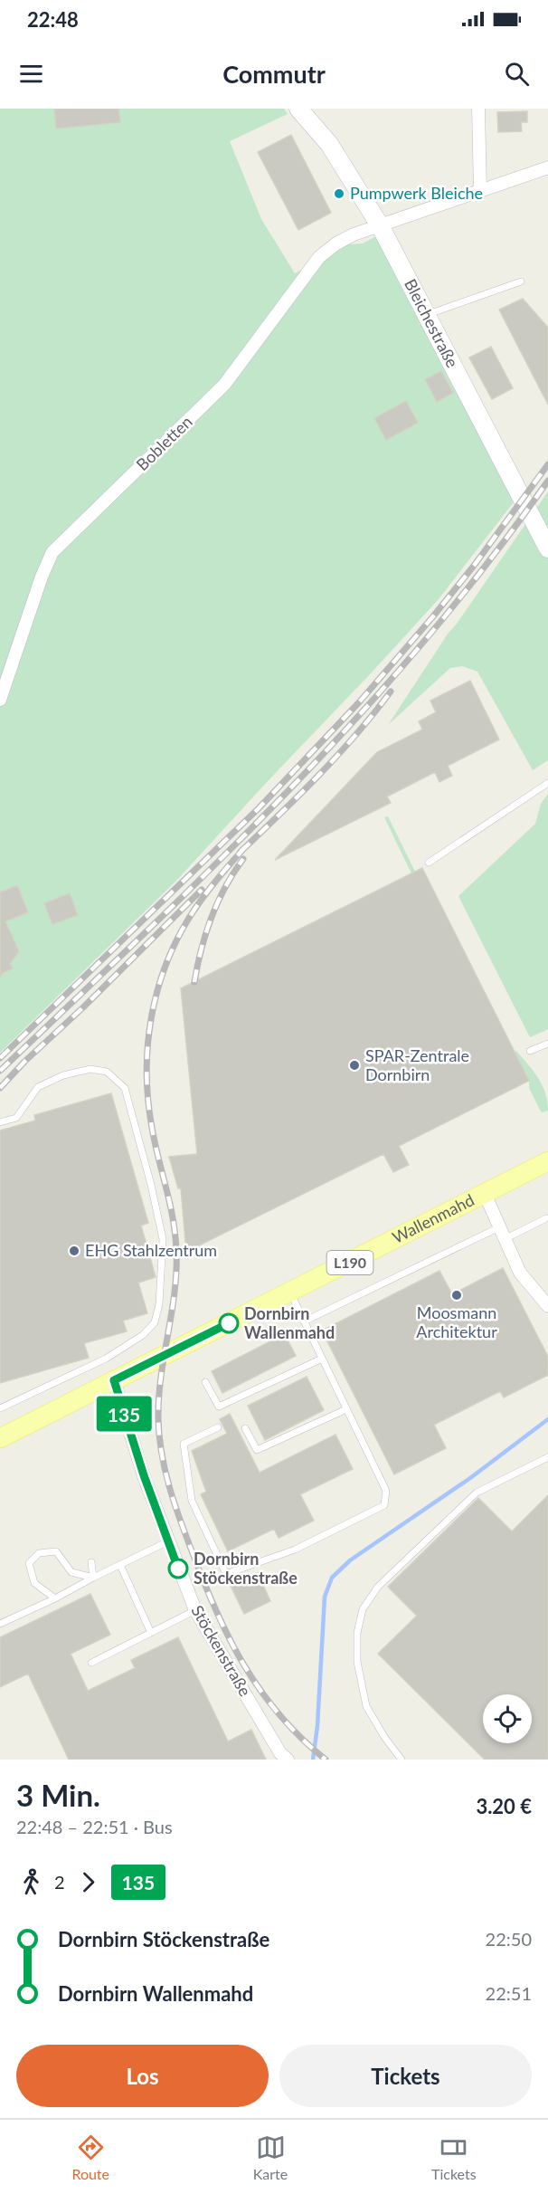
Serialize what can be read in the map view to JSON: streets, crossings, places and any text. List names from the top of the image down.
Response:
{
  "streets": {
    "main road": ["Bleichestraße", "Wallenmahd", "L190"],
    "street": ["Bobletten", "Stöckenstraße"]
  },
  "crossings": [
    ["Bleichestraße", "Bobletten"],
    ["Wallenmahd", "Stöckenstraße"]
  ],
  "places": [
    "Pumpwerk Bleiche",
    "SPAR-Zentrale Dornbirn",
    "EHG Stahlzentrum",
    "Moosmann Architektur",
    "Dornbirn Wallenmahd",
    "Dornbirn Stöckenstraße"
  ],
  "lines": ["bus line 135"],
  "page": {
    "status": "22:48",
    "header": "Commutr",
    "on_map": "135",
    "heading": ["3 Min.", "22:48 – 22:51 · Bus", "3.20 €"],
    "legs": ["2", "135"],
    "list": [
      {
        "name": "Dornbirn Stöckenstraße",
        "value": "22:50"
      },
      {
        "name": "Dornbirn Wallenmahd",
        "value": "22:51"
      }
    ],
    "buttons": ["Los", "Tickets"],
    "tabs": ["Route", "Karte", "Tickets"]
  }
}
